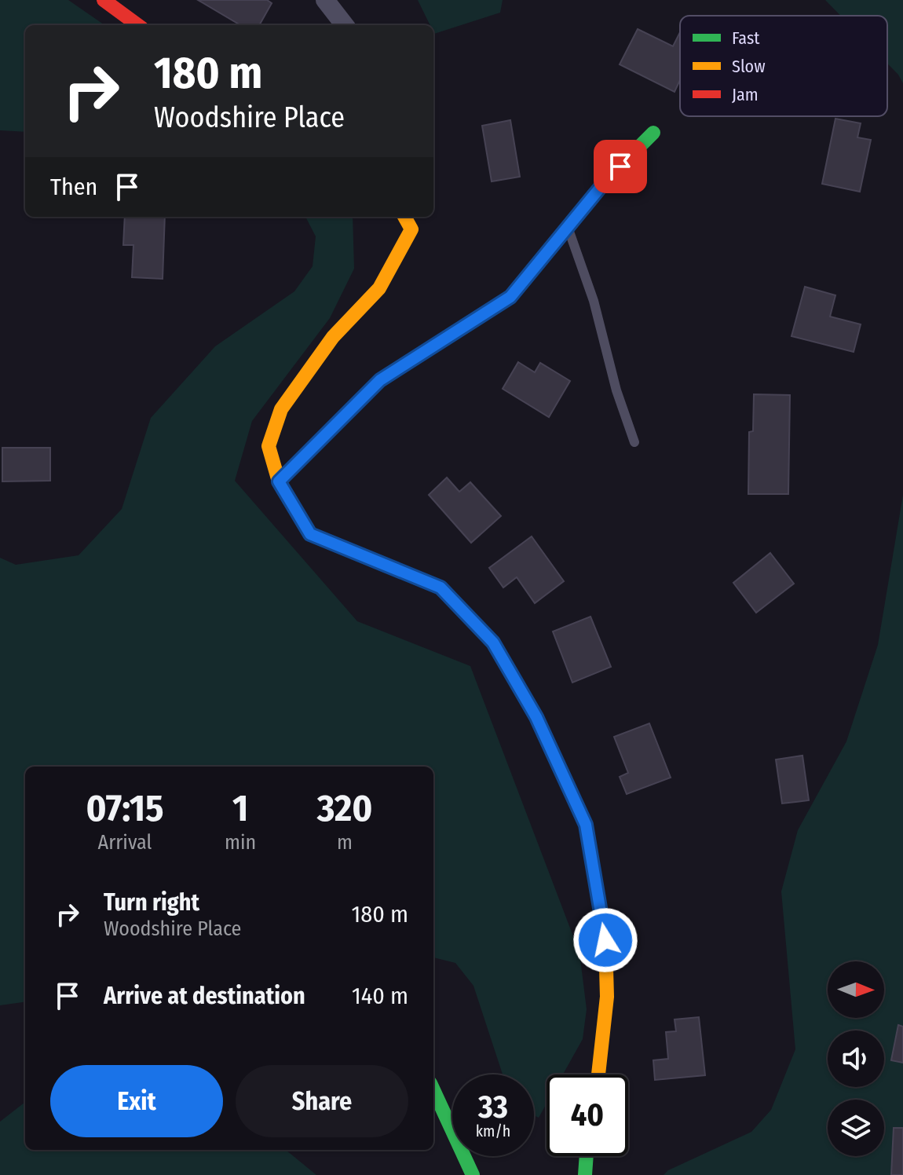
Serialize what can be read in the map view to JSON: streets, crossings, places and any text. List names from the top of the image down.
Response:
{
  "legend": ["Fast", "Slow", "Jam"],
  "north": "right",
  "page": {
    "turn": ["180 m", "Woodshire Place"],
    "then": "Then",
    "eta": [
      "07:15",
      "Arrival",
      "1",
      "min",
      "320",
      "m"
    ],
    "list": [
      {
        "name": "Turn right",
        "note": "Woodshire Place",
        "value": "180 m"
      },
      {
        "name": "Arrive at destination",
        "value": "140 m"
      }
    ],
    "buttons": ["Exit", "Share"],
    "speed": "33 km/h",
    "limit": "40"
  }
}
